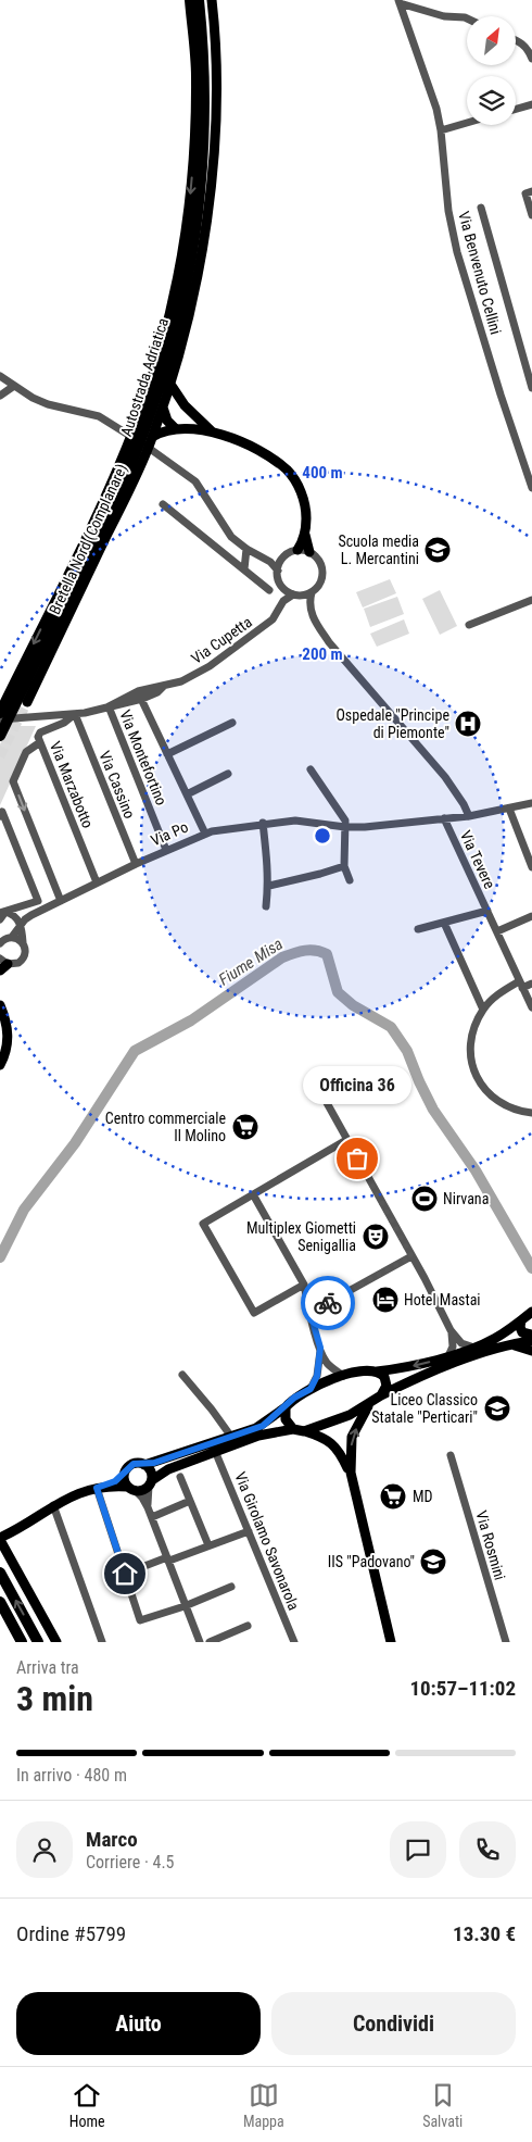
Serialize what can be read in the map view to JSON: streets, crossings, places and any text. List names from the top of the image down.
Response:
{
  "streets": {
    "highway": ["Autostrada Adriatica"],
    "main road": ["Bretella Nord (Complanare)"],
    "street": [
      "Via Benvenuto Cellini",
      "Via Cupetta",
      "Via Montefortino",
      "Via Marzabotto",
      "Via Cassino",
      "Via Po",
      "Via Tevere",
      "Via Girolamo Savonarola",
      "Via Rosmini"
    ]
  },
  "crossings": [
    ["Via Cupetta", "Via Montefortino"],
    ["Via Cupetta", "Via Marzabotto"],
    ["Via Cupetta", "Via Cassino"],
    ["Via Montefortino", "Via Po"],
    ["Via Marzabotto", "Via Cassino"],
    ["Via Marzabotto", "Via Po"],
    ["Via Cassino", "Via Po"],
    ["Via Po", "Via Tevere"]
  ],
  "water": ["Fiume Misa"],
  "places": {
    "school or university": ["Scuola media L. Mercantini", "Liceo Classico Statale \"Perticari\"", "IIS \"Padovano\""],
    "hospital": ["Ospedale \"Principe di Piemonte\""],
    "supermarket": ["Centro commerciale Il Molino", "MD"],
    "other": ["Officina 36"],
    "sports": ["Nirvana"],
    "theatre": ["Multiplex Giometti Senigallia"],
    "hotel": ["Hotel Mastai"]
  },
  "north": "top right",
  "page": {
    "bubble": "Officina 36",
    "heading": ["3 min", "Arriva tra", "10:57–11:02"],
    "panel": [
      "Marco",
      "Corriere · 4.5",
      "Ordine #5799",
      "13.30 €"
    ],
    "bar": "In arrivo · 480 m",
    "buttons": ["Aiuto", "Condividi"],
    "tabs": ["Home", "Mappa", "Salvati"]
  },
  "rings": ["400 m", "200 m"]
}
